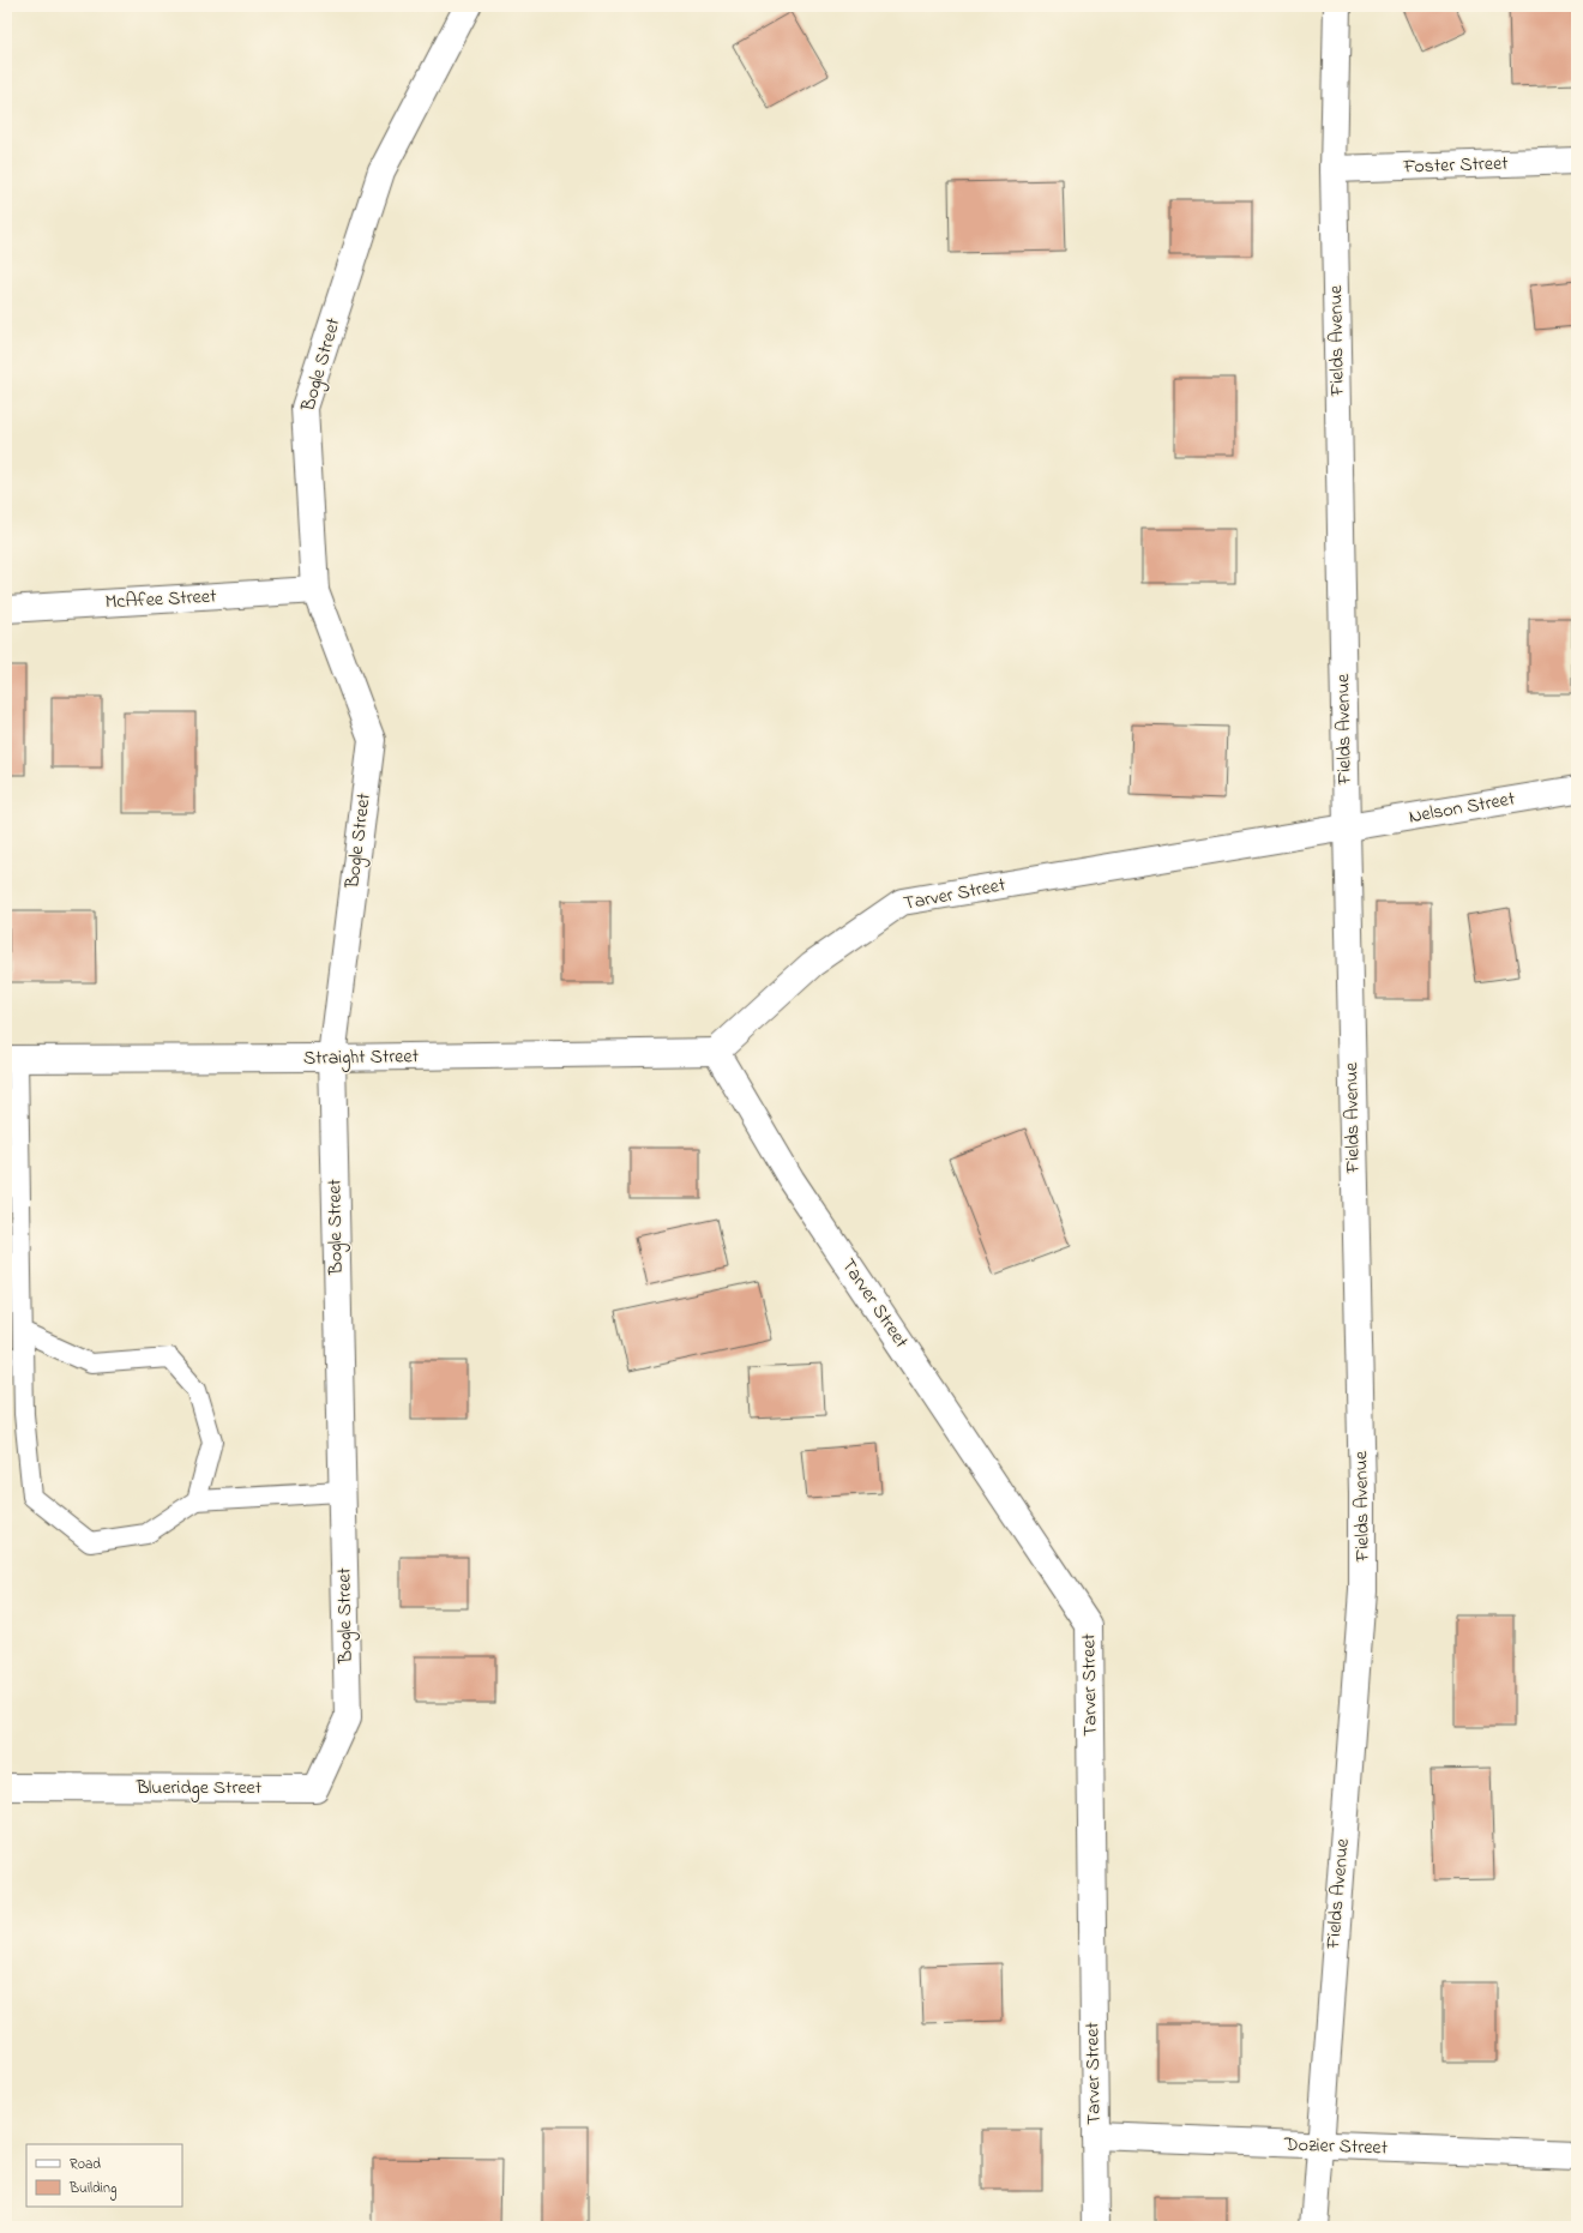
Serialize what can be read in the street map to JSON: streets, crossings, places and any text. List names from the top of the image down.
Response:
{
  "streets": {
    "street": [
      "Foster Street",
      "Fields Avenue",
      "Bogle Street",
      "McAfee Street",
      "Nelson Street",
      "Tarver Street",
      "Straight Street",
      "Blueridge Street",
      "Dozier Street"
    ]
  },
  "crossings": [
    ["Foster Street", "Fields Avenue"],
    ["Fields Avenue", "Nelson Street"],
    ["Fields Avenue", "Tarver Street"],
    ["Fields Avenue", "Dozier Street"],
    ["Bogle Street", "McAfee Street"],
    ["Bogle Street", "Straight Street"],
    ["Bogle Street", "Blueridge Street"],
    ["Nelson Street", "Tarver Street"],
    ["Tarver Street", "Straight Street"],
    ["Tarver Street", "Dozier Street"]
  ],
  "legend": ["Road", "Building"]
}
